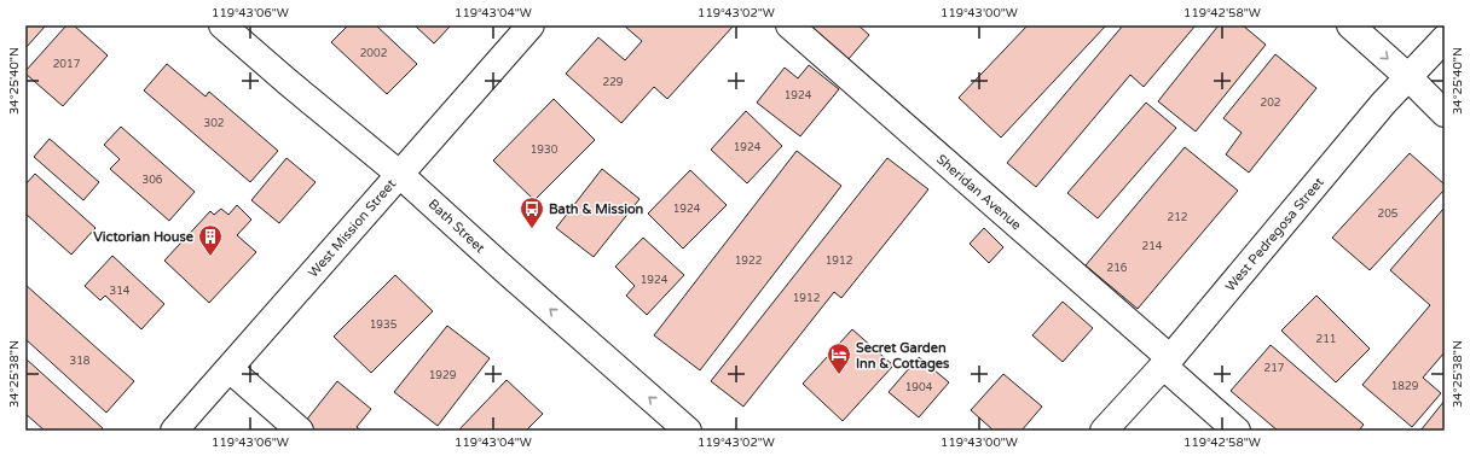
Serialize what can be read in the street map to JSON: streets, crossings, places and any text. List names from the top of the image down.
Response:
{
  "streets": {
    "street": [
      "Sheridan Avenue",
      "Bath Street",
      "West Mission Street",
      "West Pedregosa Street"
    ]
  },
  "crossings": [
    ["Sheridan Avenue", "West Pedregosa Street"],
    ["Bath Street", "West Mission Street"]
  ],
  "one_way": ["Bath Street"],
  "places": {
    "bus stop": ["Bath & Mission"],
    "building": ["Victorian House"],
    "hotel": ["Secret Garden Inn & Cottages"]
  },
  "house_numbers": [
    "2002",
    "2017",
    "229",
    "1924",
    "202",
    "302",
    "1924",
    "1930",
    "306",
    "1924",
    "205",
    "212",
    "214",
    "1922",
    "1912",
    "216",
    "1924",
    "314",
    "1912",
    "1935",
    "211",
    "318",
    "217",
    "1929",
    "1829",
    "1904"
  ],
  "coordinates": [
    "119°43'06\"W",
    "119°43'04\"W",
    "119°43'02\"W",
    "119°43'00\"W",
    "119°42'58\"W",
    "34°25'40\"N",
    "34°25'38\"N"
  ]
}
